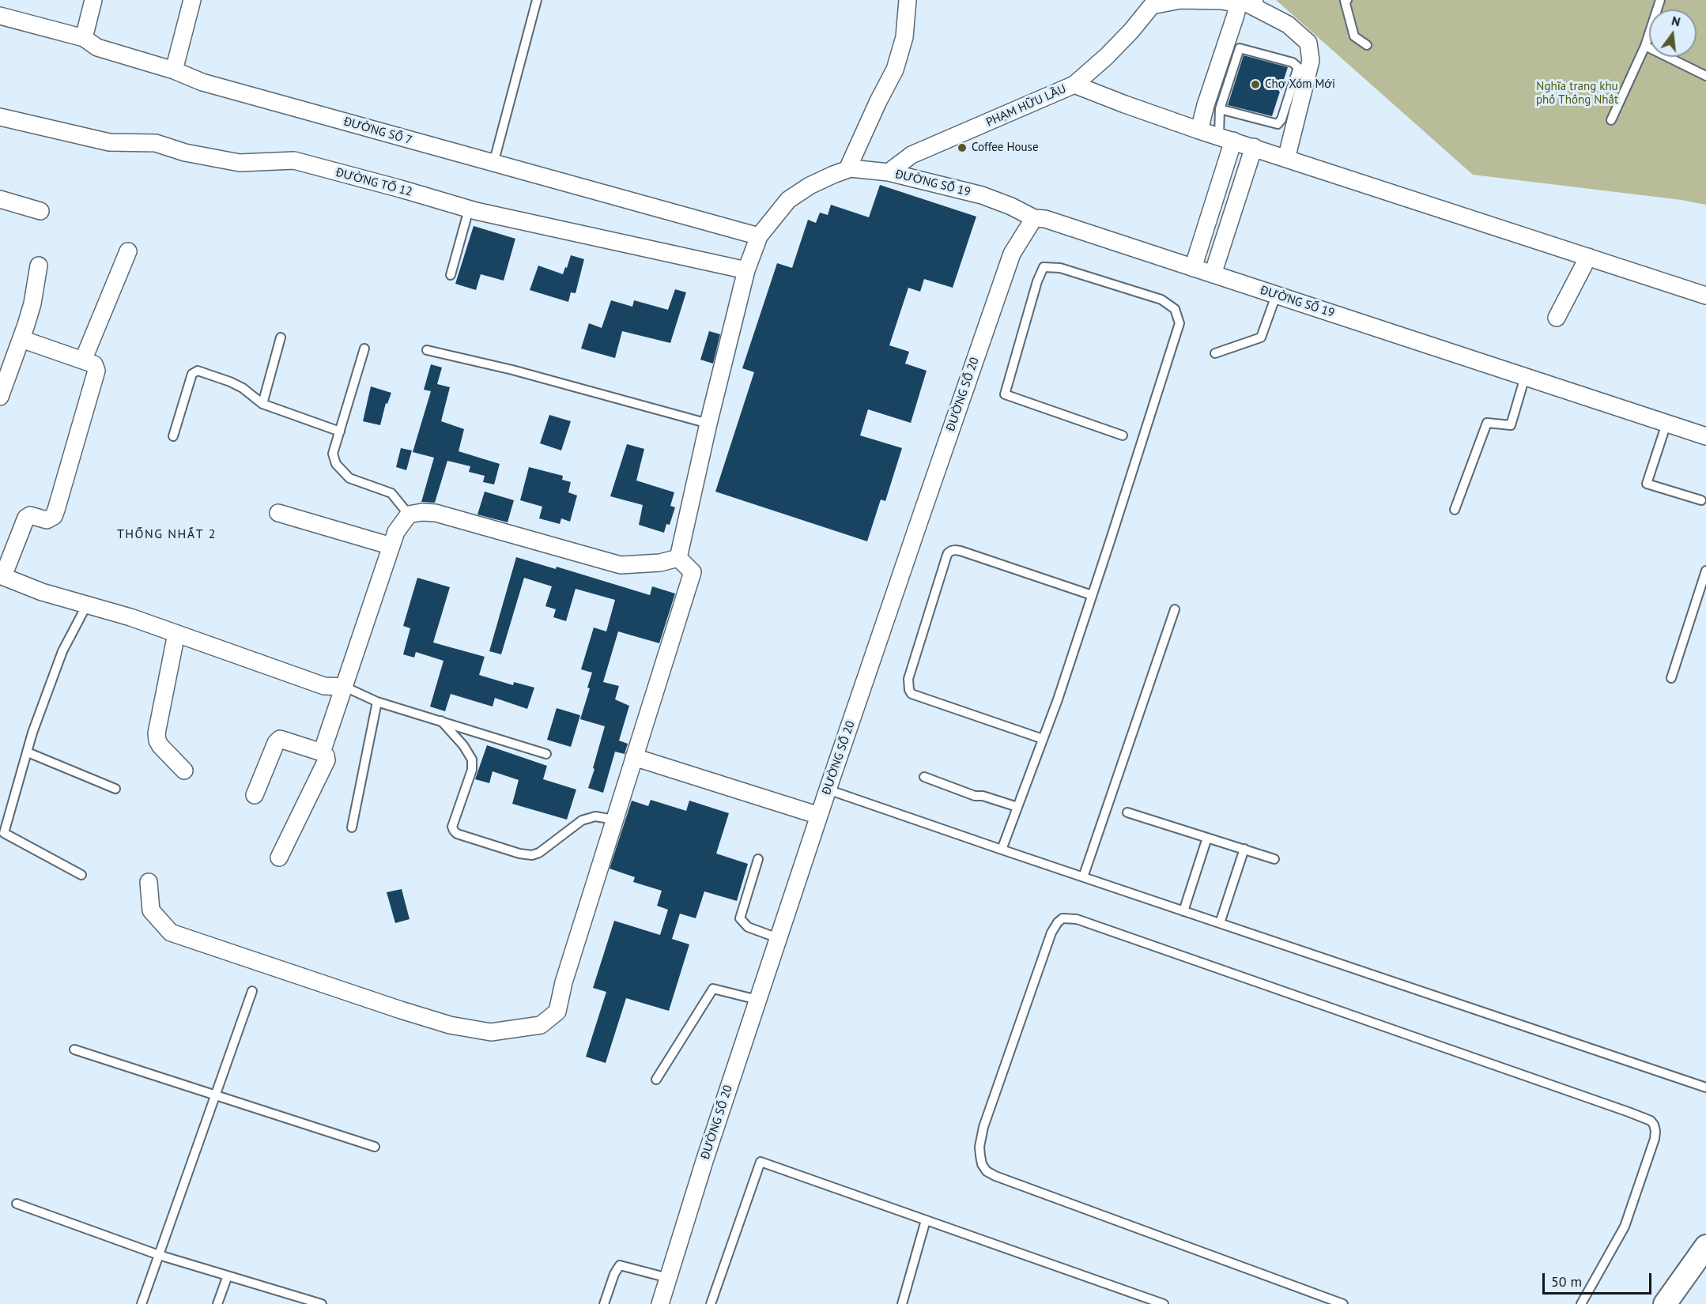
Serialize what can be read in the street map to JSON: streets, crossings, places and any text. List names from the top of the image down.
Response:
{
  "streets": {
    "street": [
      "PHẠM HỮU LẦU",
      "ĐƯỜNG SỐ 7",
      "ĐƯỜNG TỔ 12",
      "ĐƯỜNG SỐ 19",
      "ĐƯỜNG SỐ 20"
    ]
  },
  "crossings": [
    ["PHẠM HỮU LẦU", "ĐƯỜNG SỐ 19"],
    ["ĐƯỜNG SỐ 19", "ĐƯỜNG SỐ 20"]
  ],
  "districts": ["THỐNG NHẤT 2"],
  "parks": ["Nghĩa trang khu phố Thống Nhất"],
  "places": ["Chợ Xóm Mới", "Coffee House"],
  "scale_bar": "50 m",
  "north": "top"
}
